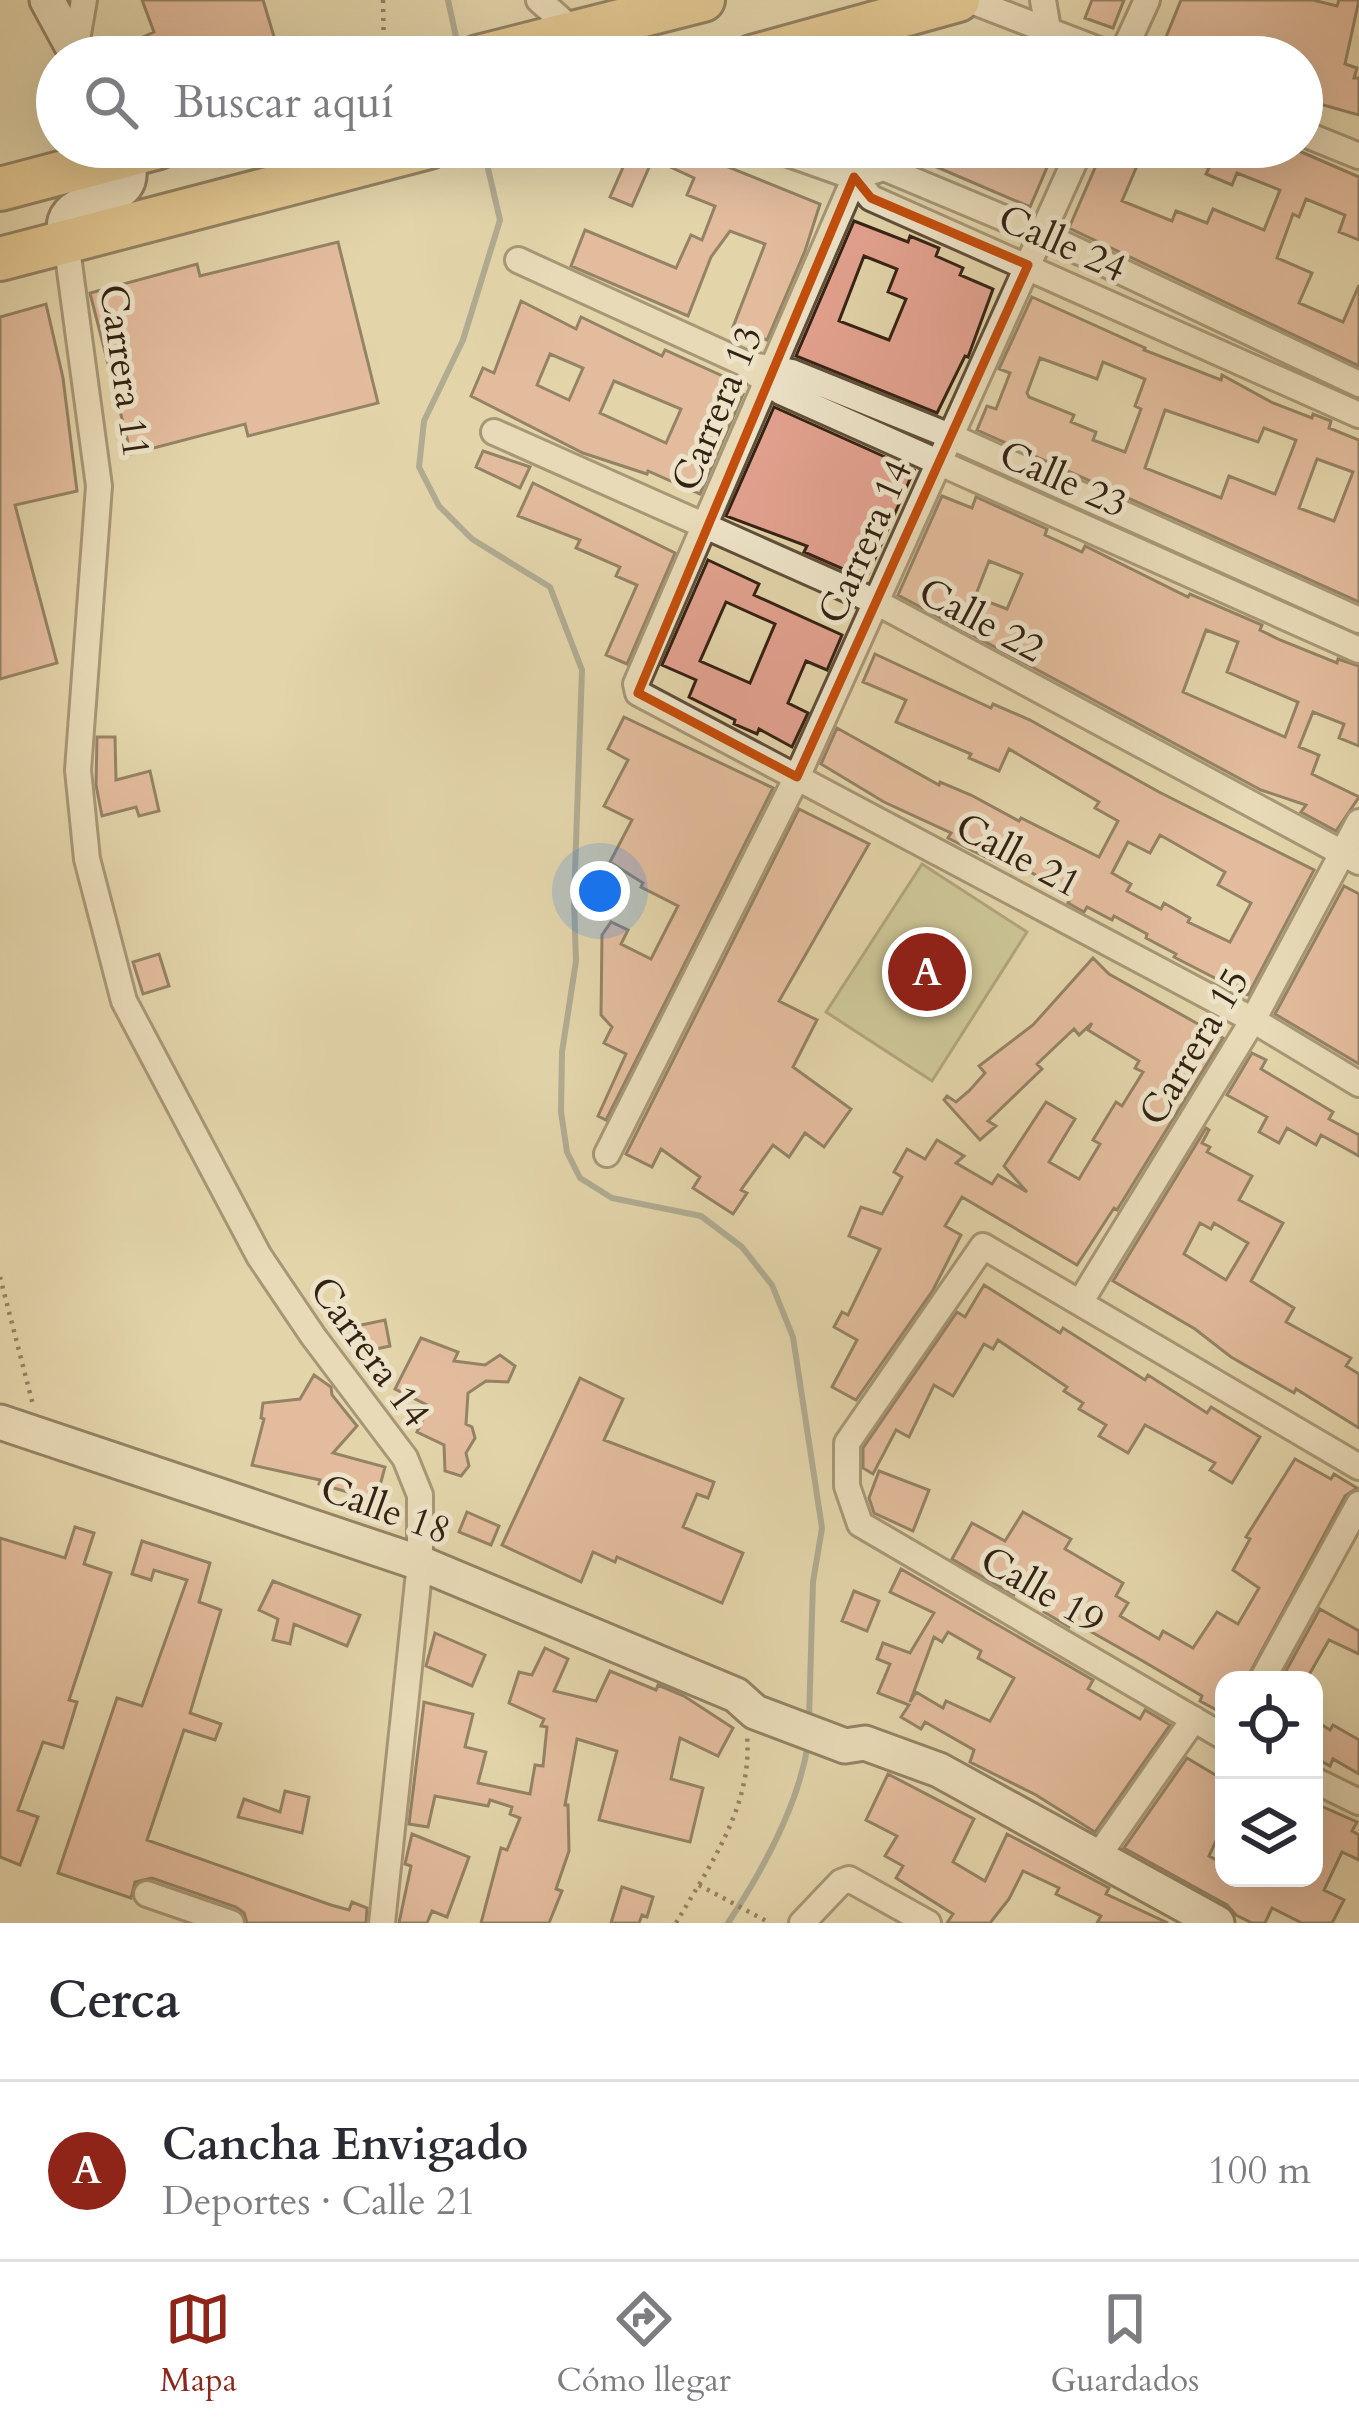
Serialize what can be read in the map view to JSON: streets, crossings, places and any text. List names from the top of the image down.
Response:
{
  "streets": {
    "main road": ["Carrera 11", "Calle 18"],
    "street": [
      "Calle 24",
      "Carrera 13",
      "Calle 23",
      "Carrera 14",
      "Calle 22",
      "Calle 21",
      "Carrera 15",
      "Calle 19"
    ]
  },
  "crossings": [
    ["Calle 24", "Carrera 13"],
    ["Calle 24", "Carrera 14"],
    ["Carrera 11", "Carrera 14"],
    ["Carrera 13", "Calle 23"],
    ["Carrera 13", "Calle 22"],
    ["Carrera 13", "Calle 21"],
    ["Calle 23", "Carrera 14"],
    ["Carrera 14", "Calle 22"],
    ["Carrera 14", "Calle 21"],
    ["Carrera 14", "Calle 18"],
    ["Calle 22", "Carrera 15"],
    ["Calle 21", "Carrera 15"],
    ["Carrera 15", "Calle 19"]
  ],
  "page": {
    "search": "Buscar aquí",
    "pins": "A",
    "heading": "Cerca",
    "list": [
      {
        "mark": "A",
        "name": "Cancha Envigado",
        "note": "Deportes · Calle 21",
        "value": "100 m"
      }
    ],
    "nav": ["Mapa", "Cómo llegar", "Guardados"]
  }
}
